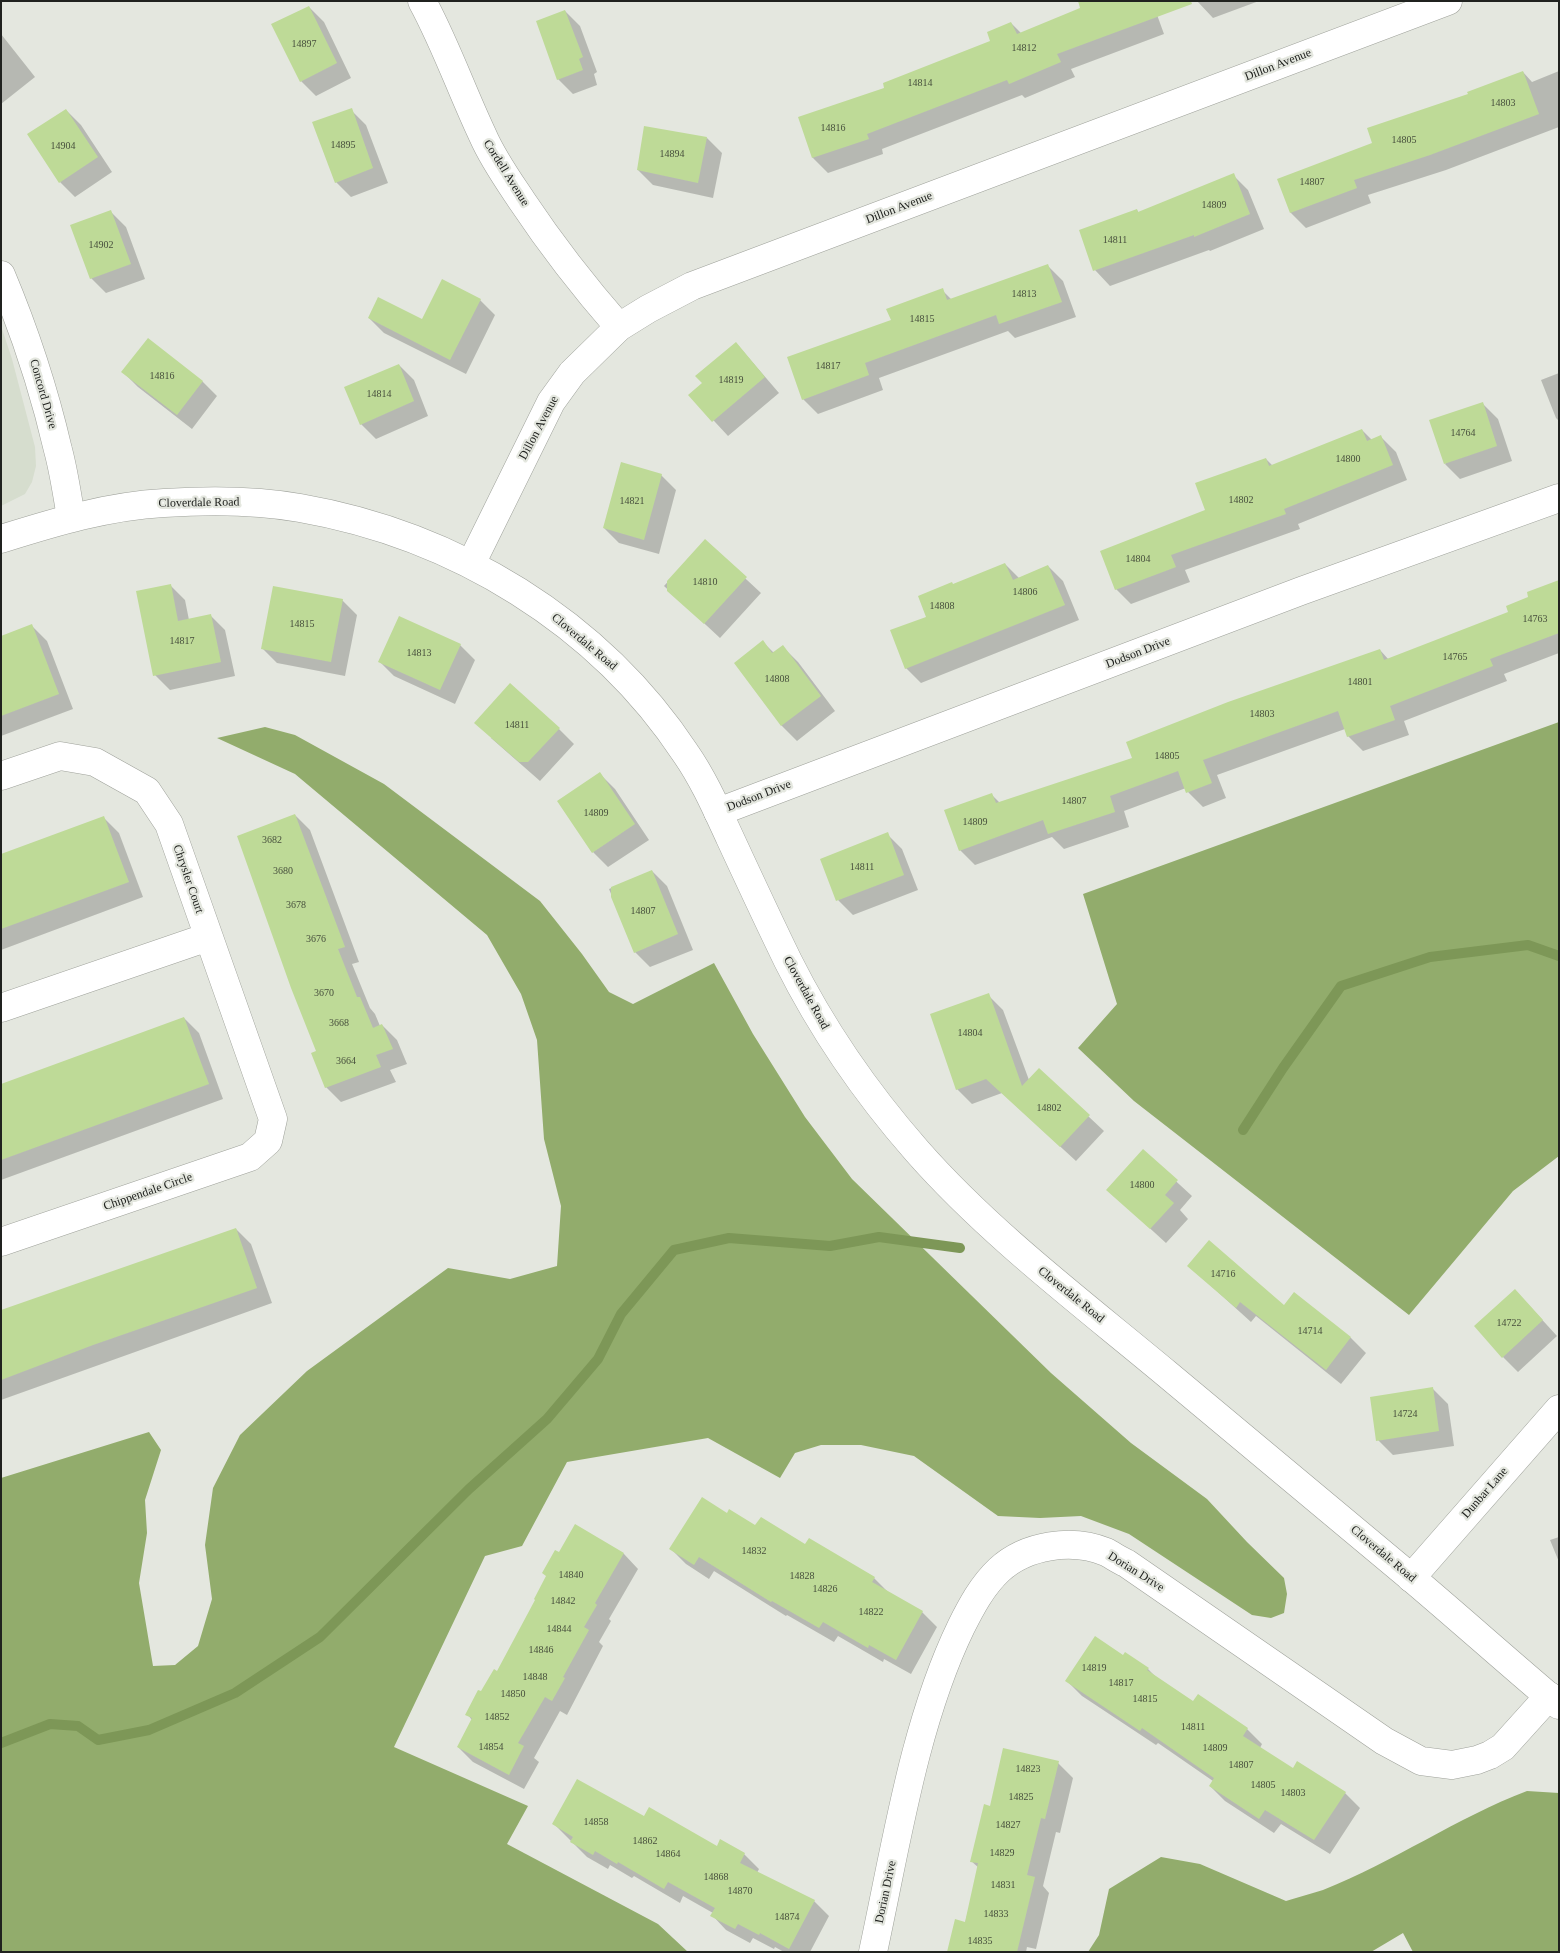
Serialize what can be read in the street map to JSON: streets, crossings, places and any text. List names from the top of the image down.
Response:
{
  "streets": {
    "street": [
      "Dillon Avenue",
      "Cordell Avenue",
      "Concord Drive",
      "Cloverdale Road",
      "Dodson Drive",
      "Chrysler Court",
      "Chippendale Circle",
      "Dunbar Lane",
      "Dorian Drive"
    ]
  },
  "crossings": [
    ["Dillon Avenue", "Cordell Avenue"],
    ["Dillon Avenue", "Cloverdale Road"],
    ["Concord Drive", "Cloverdale Road"],
    ["Cloverdale Road", "Dodson Drive"],
    ["Cloverdale Road", "Dunbar Lane"],
    ["Cloverdale Road", "Dorian Drive"],
    ["Chrysler Court", "Chippendale Circle"]
  ],
  "house_numbers": [
    "14897",
    "14812",
    "14814",
    "14803",
    "14816",
    "14805",
    "14895",
    "14904",
    "14894",
    "14807",
    "14809",
    "14811",
    "14902",
    "14813",
    "14815",
    "14817",
    "14816",
    "14819",
    "14814",
    "14764",
    "14800",
    "14802",
    "14821",
    "14804",
    "14810",
    "14806",
    "14808",
    "14763",
    "14815",
    "14817",
    "14813",
    "14765",
    "14808",
    "14801",
    "14803",
    "14811",
    "14805",
    "14807",
    "14809",
    "14809",
    "3682",
    "14811",
    "3680",
    "3678",
    "14807",
    "3676",
    "3670",
    "3668",
    "14804",
    "3664",
    "14802",
    "14800",
    "14716",
    "14722",
    "14714",
    "14724",
    "14832",
    "14840",
    "14828",
    "14826",
    "14842",
    "14822",
    "14844",
    "14846",
    "14819",
    "14848",
    "14817",
    "14850",
    "14815",
    "14852",
    "14811",
    "14854",
    "14809",
    "14807",
    "14823",
    "14805",
    "14803",
    "14825",
    "14858",
    "14827",
    "14862",
    "14829",
    "14864",
    "14868",
    "14831",
    "14870",
    "14833",
    "14874",
    "14835"
  ]
}
